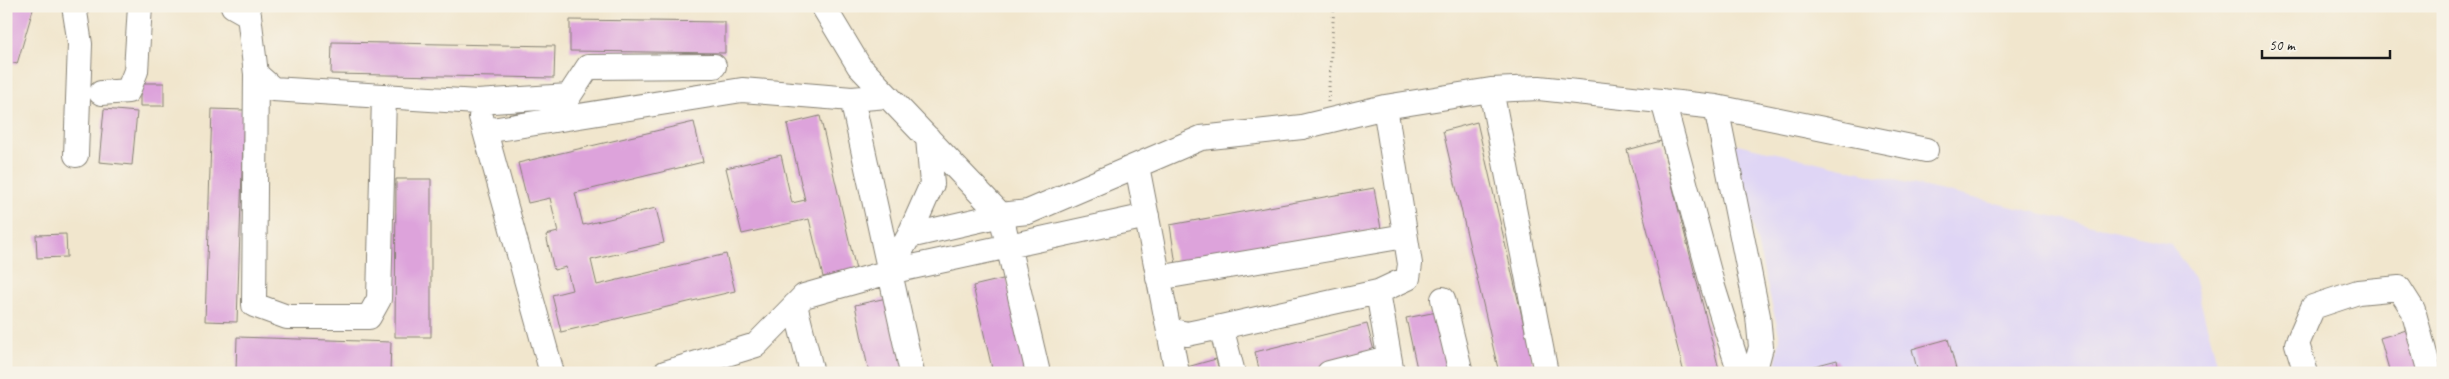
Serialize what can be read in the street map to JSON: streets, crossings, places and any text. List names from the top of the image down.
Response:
{
  "scale_bar": "50 m"
}
